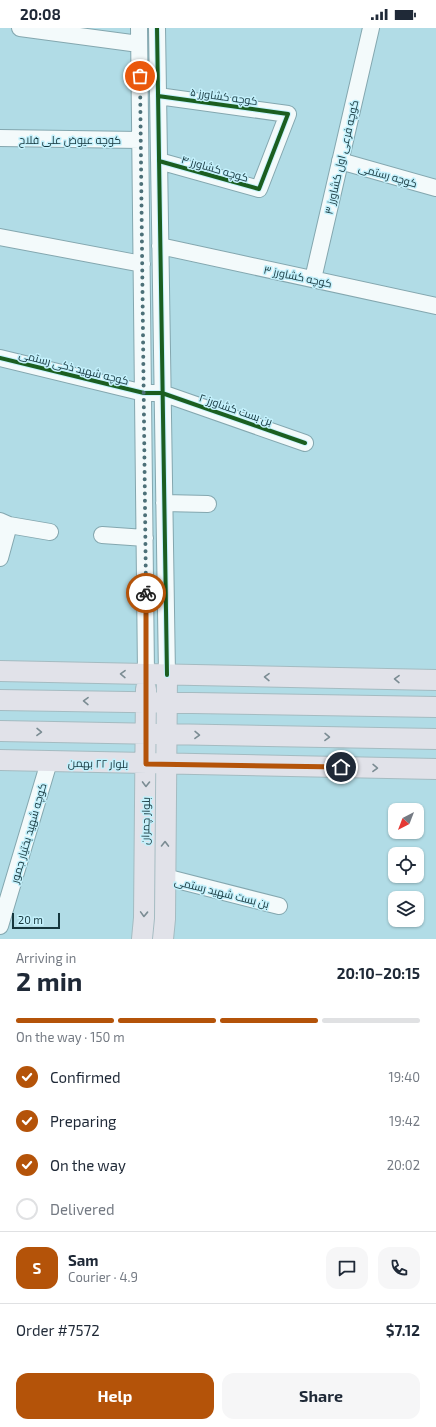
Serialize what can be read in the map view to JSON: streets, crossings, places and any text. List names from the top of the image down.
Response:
{
  "streets": {
    "main road": ["بلوار ۲۲ بهمن", "بلوار چمران"],
    "street": [
      "کوچه کشاورز ۵",
      "کوچه عیوض علی فلاح",
      "کوچه فرعی اول کشاورز ۳",
      "کوچه کشاورز ۴",
      "کوچه رستمی",
      "کوچه کشاورز ۳",
      "کوچه شهید ذکی رستمی",
      "بن بست کشاورز ۲",
      "کوچه شهید بختیار جمور",
      "بن بست شهید رستمی"
    ]
  },
  "crossings": [
    ["کوچه کشاورز ۵", "کوچه کشاورز ۴"],
    ["کوچه فرعی اول کشاورز ۳", "کوچه رستمی"],
    ["کوچه فرعی اول کشاورز ۳", "کوچه کشاورز ۳"],
    ["کوچه شهید ذکی رستمی", "بن بست کشاورز ۲"],
    ["بلوار ۲۲ بهمن", "بلوار چمران"],
    ["بلوار ۲۲ بهمن", "کوچه شهید بختیار جمور"],
    ["بلوار چمران", "بن بست شهید رستمی"]
  ],
  "scale_bar": "20 m",
  "north": "bottom left",
  "page": {
    "status": "20:08",
    "scale": "20 m",
    "heading": ["2 min", "Arriving in", "20:10–20:15"],
    "panel": [
      "Sam",
      "Courier · 4.9",
      "Order #7572",
      "$7.12"
    ],
    "bar": "On the way · 150 m",
    "list": [
      ["Confirmed", "19:40"],
      ["Preparing", "19:42"],
      ["On the way", "20:02"],
      "Delivered"
    ],
    "round": "S",
    "buttons": ["Help", "Share"]
  }
}
